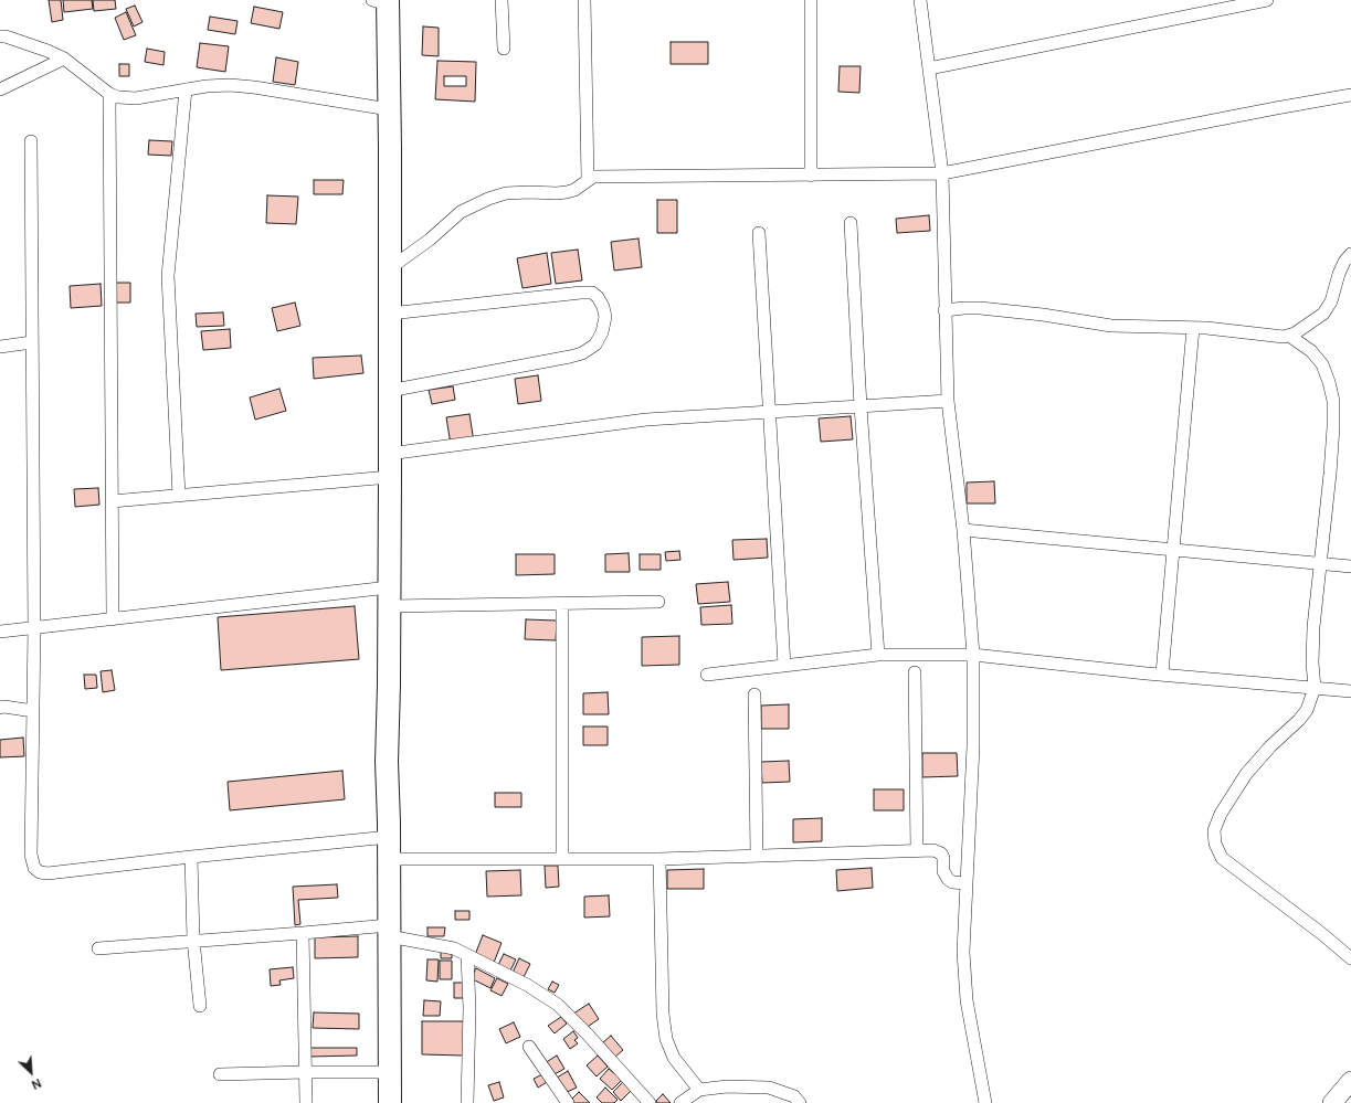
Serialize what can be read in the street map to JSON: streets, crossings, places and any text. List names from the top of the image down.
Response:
{
  "north": "bottom right"
}
